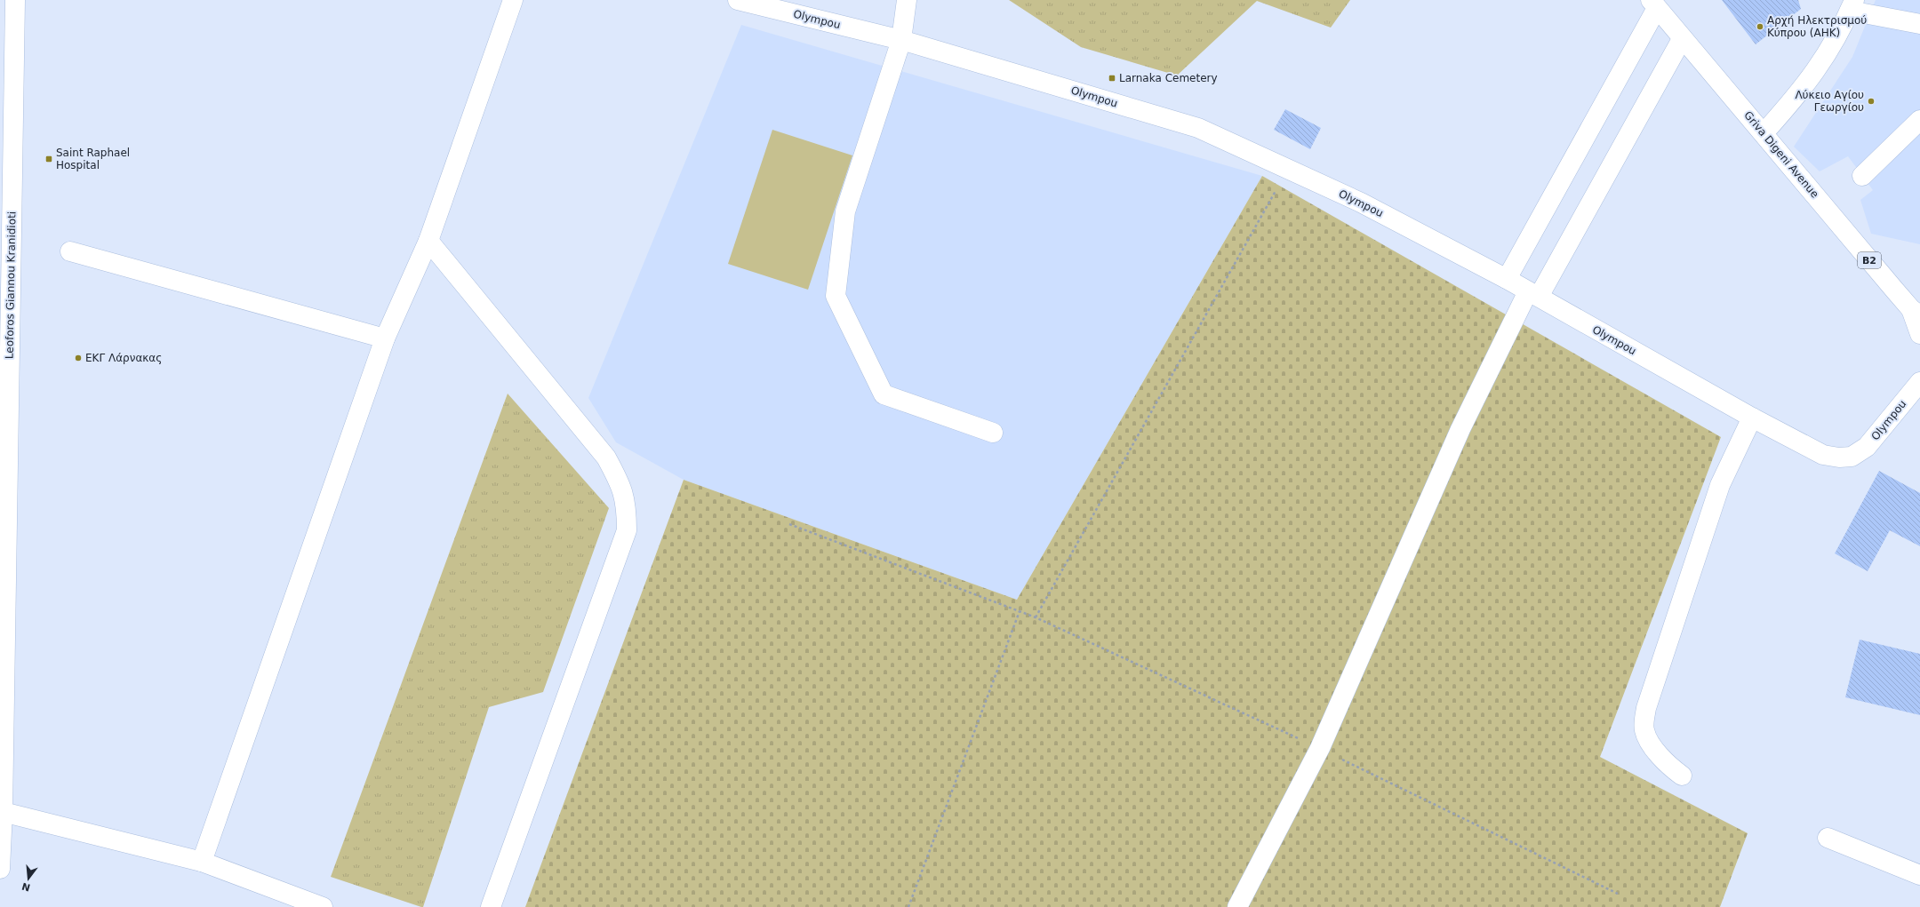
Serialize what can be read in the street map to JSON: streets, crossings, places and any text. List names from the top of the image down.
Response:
{
  "streets": {
    "main road": [
      "Olympou",
      "Griva Digeni Avenue",
      "B2",
      "Leoforos Giannou Kranidioti"
    ]
  },
  "places": {
    "other": ["Αρχή Ηλεκτρισμού Κύπρου (ΑΗΚ)", "Λύκειο Αγίου Γεωργίου", "ΕΚΓ Λάρνακας"],
    "transit": ["Larnaka Cemetery", "Saint Raphael Hospital"]
  },
  "north": "bottom"
}
